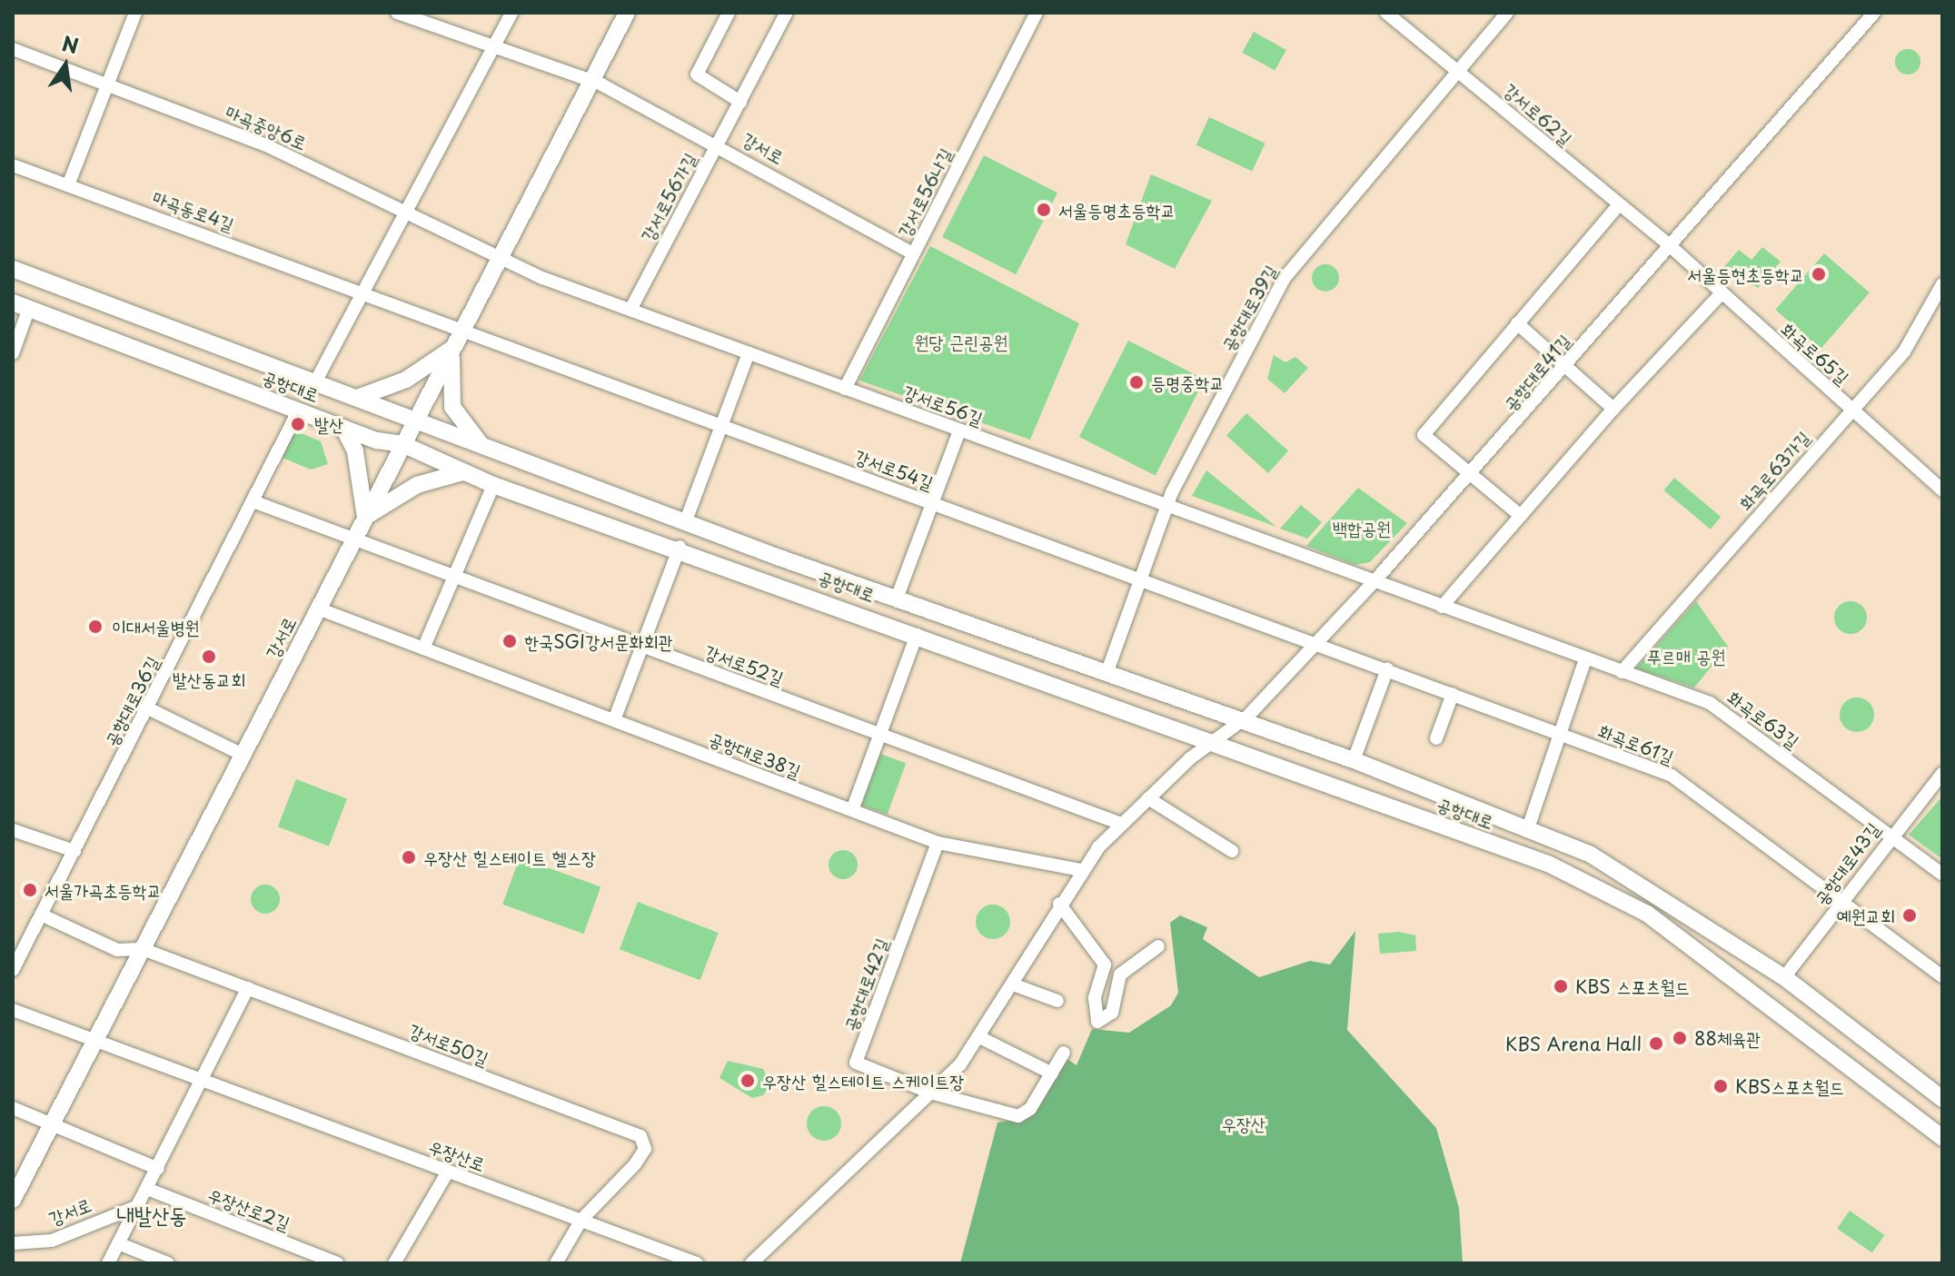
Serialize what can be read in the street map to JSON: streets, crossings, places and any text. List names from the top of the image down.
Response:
{
  "streets": {
    "main road": ["강서로", "공항대로"],
    "street": [
      "강서로62길",
      "마곡중앙6로",
      "강서로56나길",
      "강서로56가길",
      "마곡동로4길",
      "공항대로39길",
      "화곡로65길",
      "공항대로41길",
      "강서로56길",
      "강서로54길",
      "화곡로63가길",
      "강서로52길",
      "공항대로36길",
      "화곡로63길",
      "화곡로61길",
      "공항대로38길",
      "공항대로43길",
      "공항대로42길",
      "강서로50길",
      "우장산로",
      "우장산로2길"
    ]
  },
  "crossings": [
    ["강서로62길", "공항대로39길"],
    ["강서로62길", "화곡로65길"],
    ["강서로62길", "공항대로41길"],
    ["마곡중앙6로", "공항대로"],
    ["강서로", "강서로56나길"],
    ["강서로", "강서로56가길"],
    ["강서로", "공항대로"],
    ["강서로", "강서로56길"],
    ["강서로", "강서로54길"],
    ["강서로", "강서로52길"],
    ["강서로", "공항대로38길"],
    ["강서로", "강서로50길"],
    ["강서로", "우장산로"],
    ["강서로56나길", "강서로56길"],
    ["강서로56가길", "강서로56길"],
    ["마곡동로4길", "공항대로"],
    ["공항대로39길", "공항대로"],
    ["공항대로39길", "강서로56길"],
    ["공항대로39길", "강서로54길"],
    ["화곡로65길", "공항대로41길"],
    ["화곡로65길", "화곡로63가길"],
    ["공항대로41길", "공항대로"],
    ["공항대로41길", "강서로56길"],
    ["공항대로41길", "강서로54길"],
    ["공항대로41길", "화곡로63길"],
    ["공항대로41길", "화곡로61길"],
    ["공항대로", "강서로56길"],
    ["공항대로", "강서로54길"],
    ["공항대로", "공항대로36길"],
    ["공항대로", "공항대로43길"],
    ["강서로56길", "화곡로63길"],
    ["강서로54길", "화곡로61길"],
    ["화곡로63가길", "화곡로63길"],
    ["화곡로63길", "공항대로43길"],
    ["화곡로61길", "공항대로43길"],
    ["공항대로38길", "공항대로42길"],
    ["강서로50길", "우장산로"]
  ],
  "districts": ["내발산동"],
  "parks": [
    "원당 근린공원",
    "백합공원",
    "푸르매 공원",
    "우장산"
  ],
  "places": [
    "서울등명초등학교",
    "서울등현초등학교",
    "등명중학교",
    "발산",
    "이대서울병원",
    "한국SGI강서문화회관",
    "발산동교회",
    "우장산 힐스테이트 헬스장",
    "서울가곡초등학교",
    "예원교회",
    "KBS 스포츠월드",
    "88체육관",
    "KBS Arena Hall",
    "우장산 힐스테이트 스케이트장",
    "KBS스포츠월드"
  ],
  "north": "top"
}
